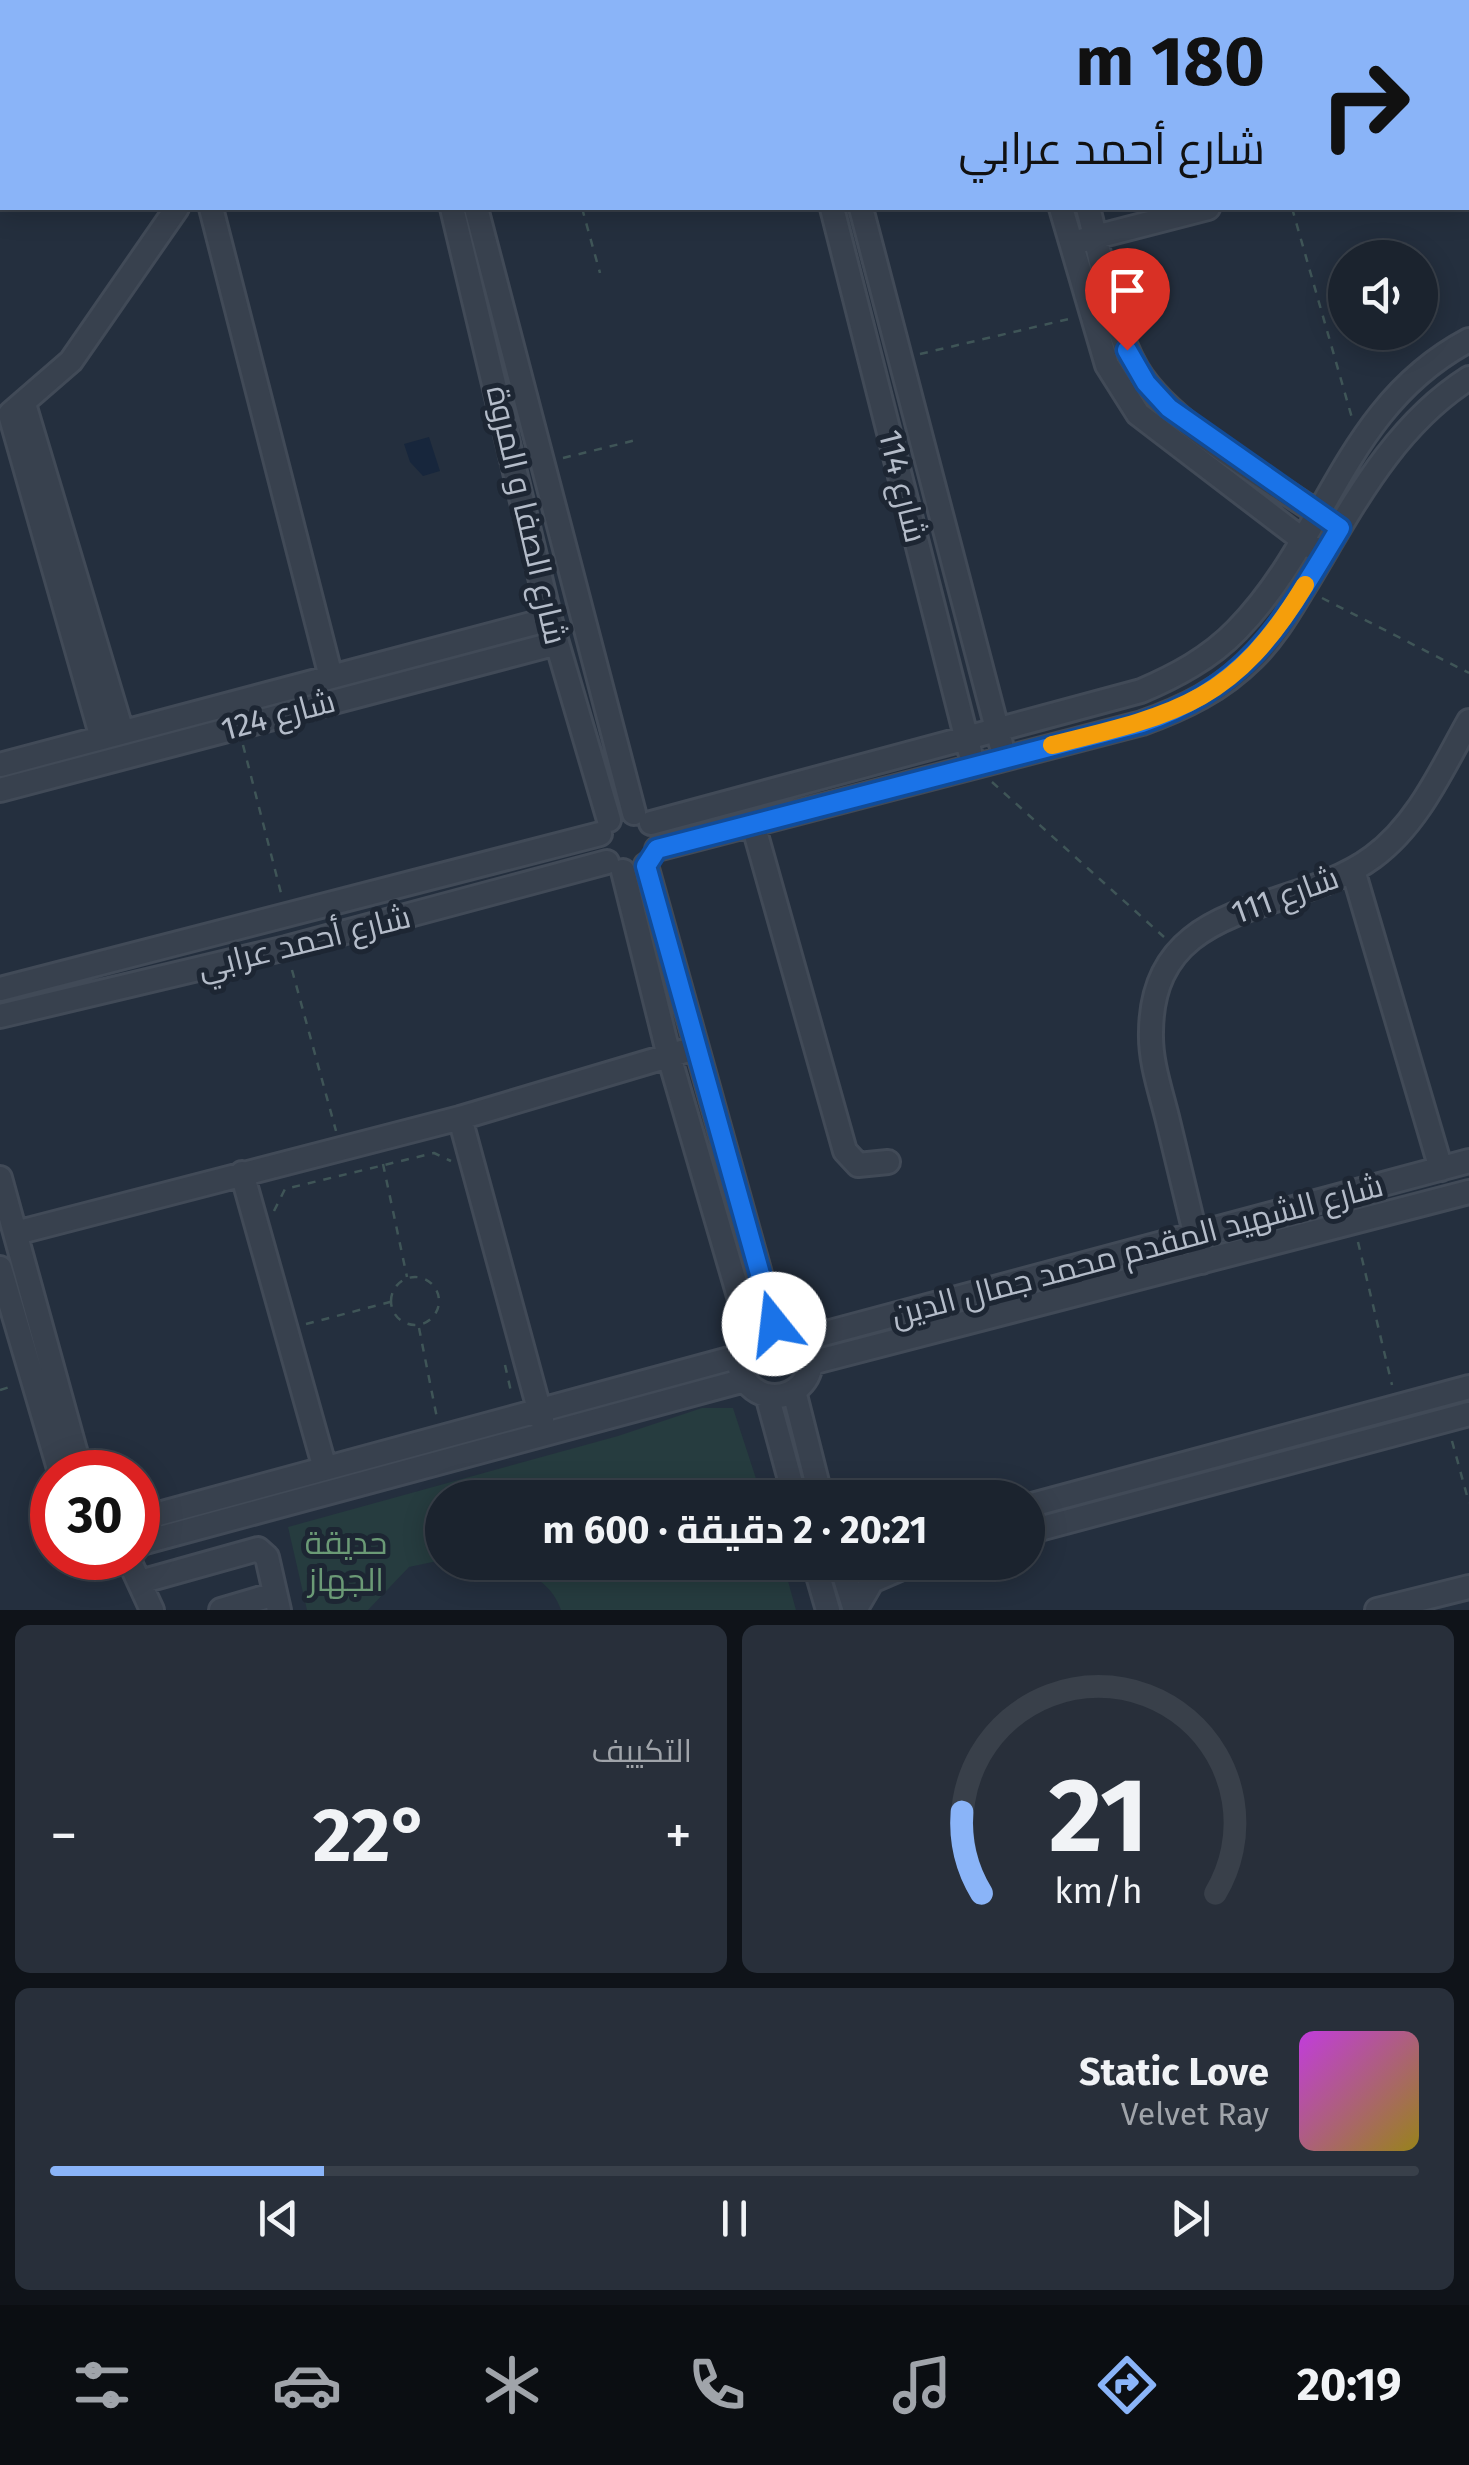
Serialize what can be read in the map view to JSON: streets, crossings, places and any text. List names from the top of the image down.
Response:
{
  "streets": {
    "street": [
      "شارع 114",
      "شارع الصفا و المروة",
      "شارع 124",
      "شارع 111",
      "شارع أحمد عرابي",
      "شارع الشهيد المقدم محمد جمال الدين"
    ]
  },
  "crossings": [
    ["شارع الصفا و المروة", "شارع 124"],
    ["شارع الصفا و المروة", "شارع أحمد عرابي"],
    ["شارع 111", "شارع الشهيد المقدم محمد جمال الدين"]
  ],
  "parks": ["حديقة الجهاز"],
  "page": {
    "turn": ["180 m", "شارع أحمد عرابي"],
    "limit": "30",
    "trip": "20:21 · 2 دقيقة · 600 m",
    "tile": "التكييف",
    "heat": ["−", "22°", "+"],
    "song": ["Static Love", "Velvet Ray"],
    "tabs": "20:19",
    "gauge": ["21", "km/h"]
  }
}
